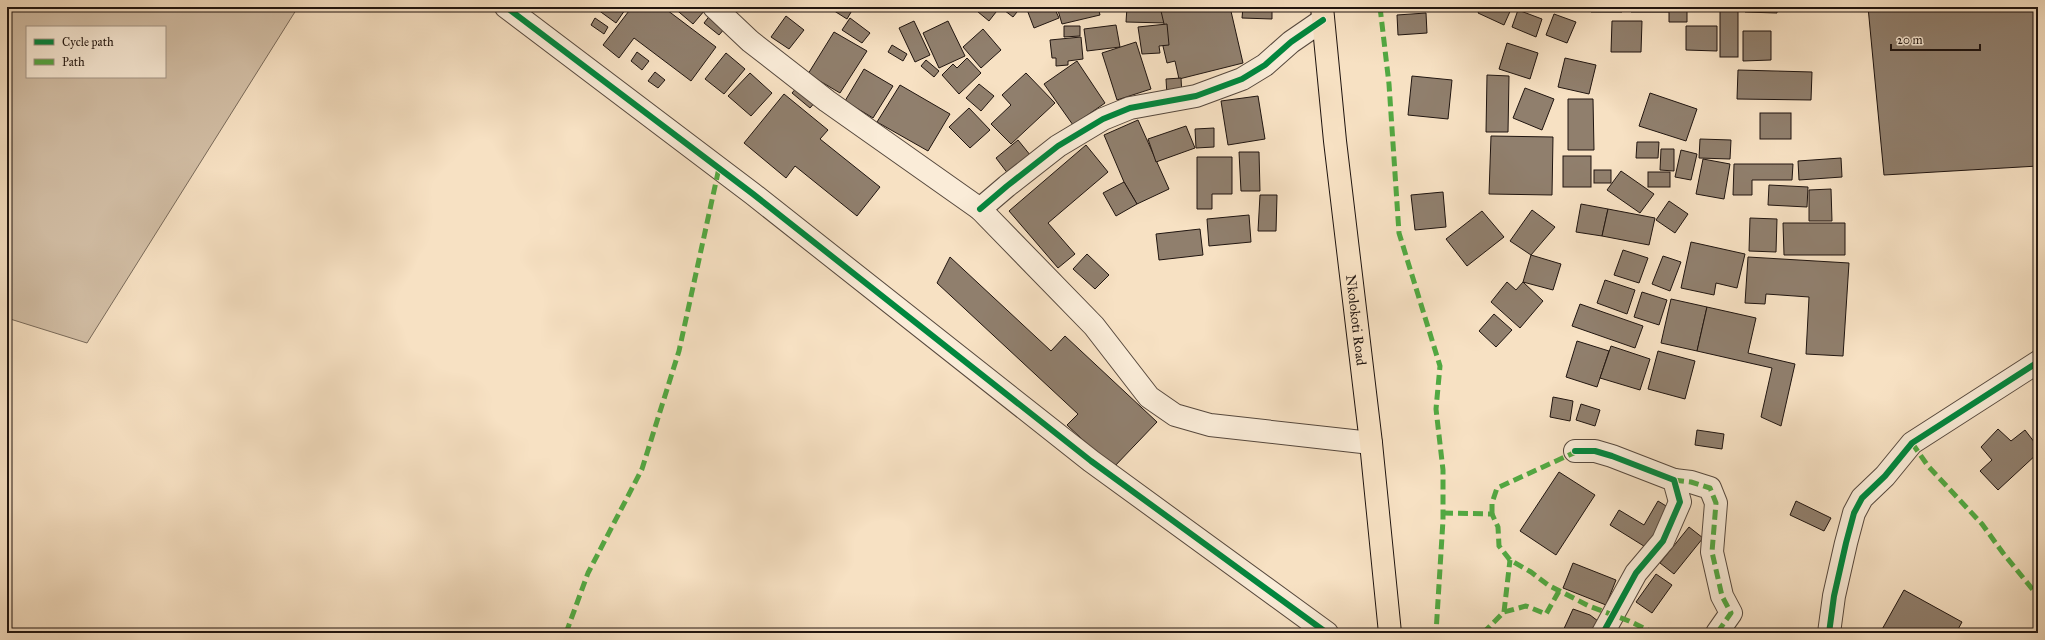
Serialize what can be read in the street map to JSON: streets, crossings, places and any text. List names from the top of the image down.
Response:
{
  "streets": {
    "main road": ["Nkolokoti Road"]
  },
  "legend": ["Cycle path", "Path"],
  "scale_bar": "20 m"
}
